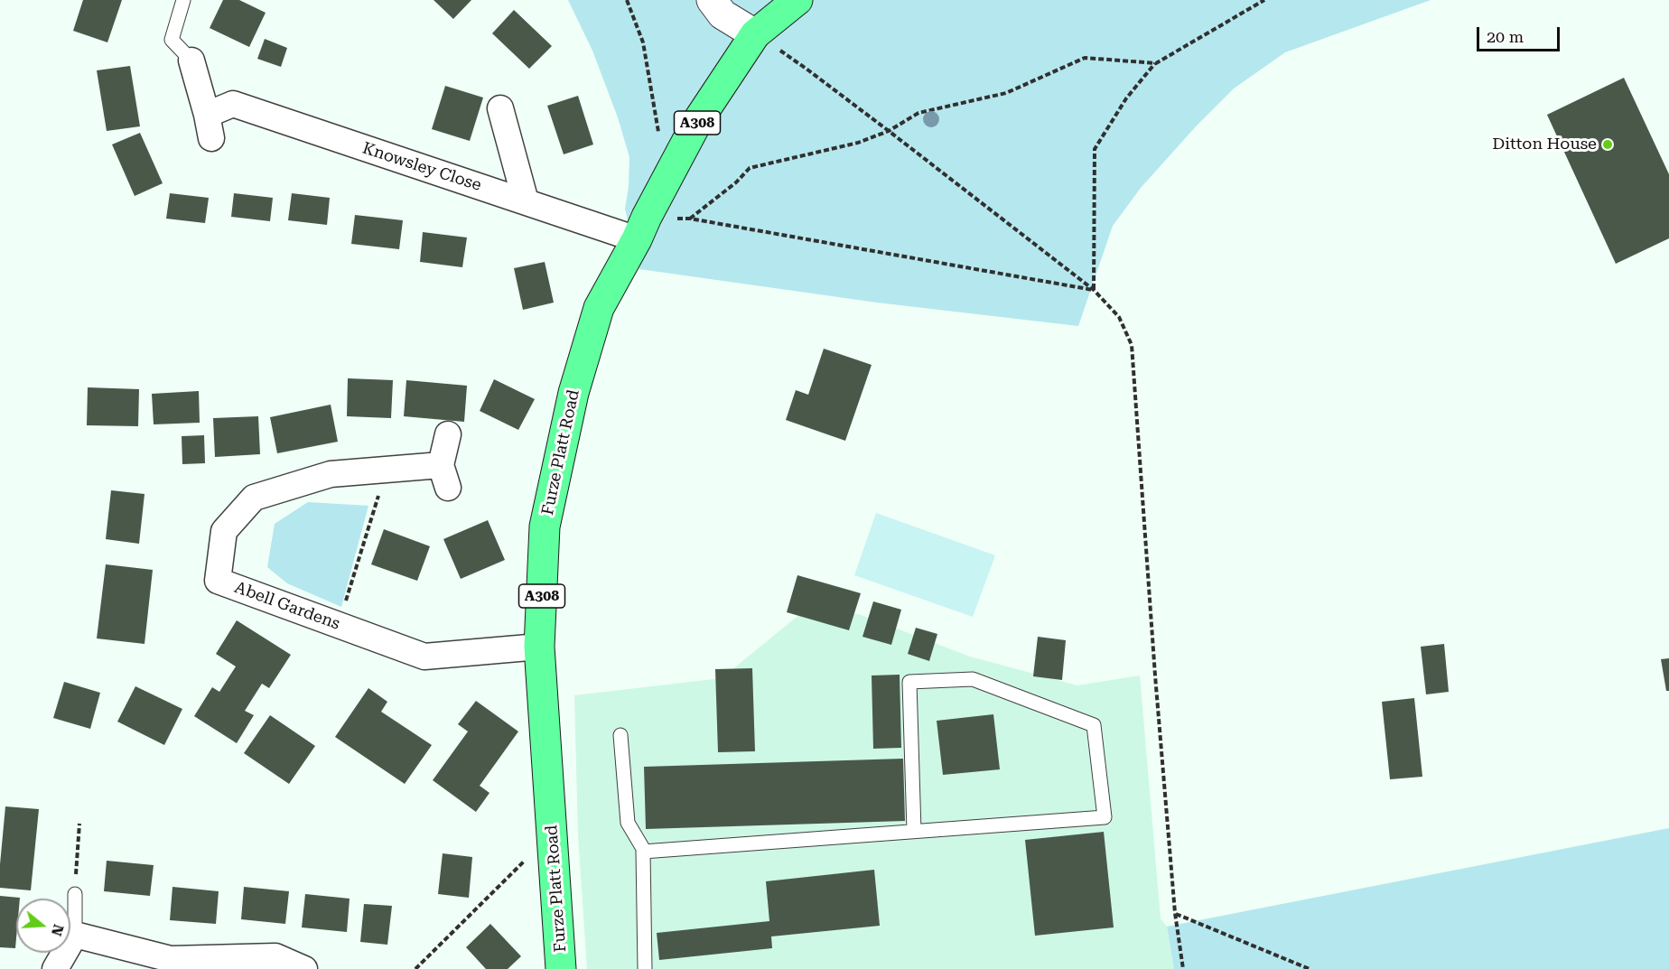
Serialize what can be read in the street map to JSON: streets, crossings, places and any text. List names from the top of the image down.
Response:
{
  "streets": {
    "main road": ["A308", "Furze Platt Road"],
    "street": ["Knowsley Close", "Abell Gardens"]
  },
  "crossings": [
    ["Knowsley Close", "Furze Platt Road"],
    ["Furze Platt Road", "Abell Gardens"]
  ],
  "places": ["Ditton House"],
  "scale_bar": "20 m",
  "north": "right"
}
